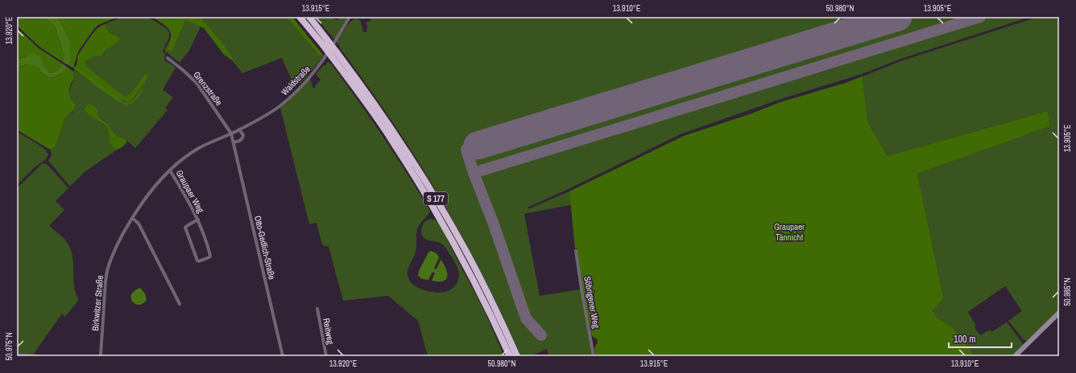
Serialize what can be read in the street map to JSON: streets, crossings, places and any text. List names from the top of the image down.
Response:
{
  "streets": {
    "highway": ["S 177"],
    "street": [
      "Waldstraße",
      "Grenzstraße",
      "Graupaer Weg",
      "Otto-Gedlich-Straße",
      "Söbrigener Weg",
      "Birkwitzer Straße",
      "Reitweg"
    ]
  },
  "crossings": [
    ["Waldstraße", "Grenzstraße"],
    ["Waldstraße", "Otto-Gedlich-Straße"],
    ["Waldstraße", "Birkwitzer Straße"],
    ["Grenzstraße", "Otto-Gedlich-Straße"],
    ["Grenzstraße", "Birkwitzer Straße"],
    ["Graupaer Weg", "Birkwitzer Straße"],
    ["Otto-Gedlich-Straße", "Birkwitzer Straße"]
  ],
  "parks": ["Graupaer Tännicht"],
  "scale_bar": "100 m",
  "coordinates": [
    "13.915°E",
    "13.910°E",
    "50.980°N",
    "13.905°E",
    "13.920°E",
    "50.985°N",
    "50.975°N"
  ]
}
